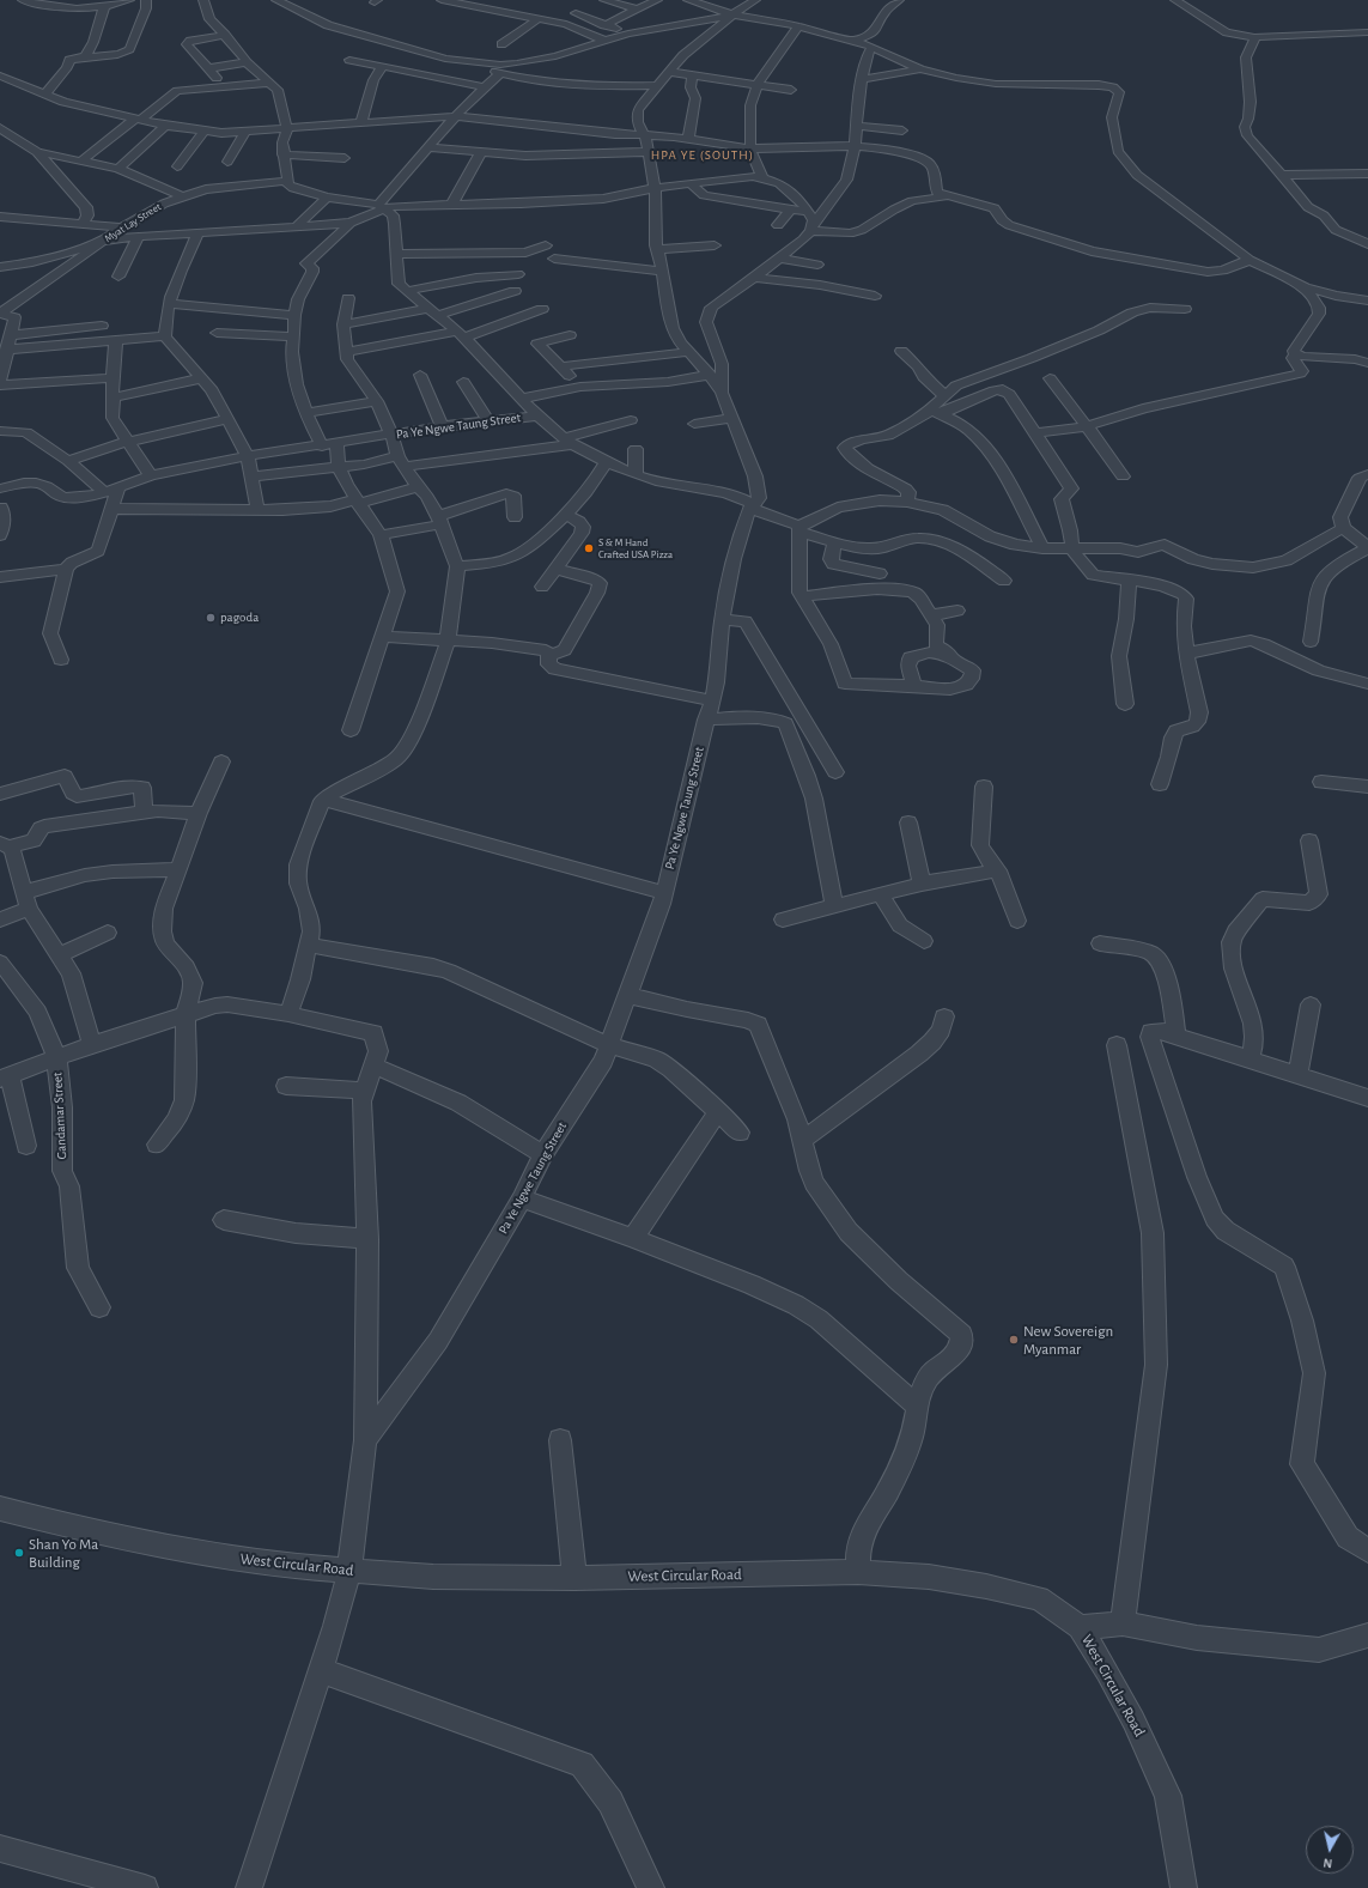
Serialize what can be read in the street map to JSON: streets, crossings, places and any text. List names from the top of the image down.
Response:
{
  "streets": {
    "street": [
      "Myat Lay Street",
      "Pa Ye Ngwe Taung Street",
      "Gandamar Street",
      "West Circular Road"
    ]
  },
  "crossings": [
    ["Pa Ye Ngwe Taung Street", "West Circular Road"]
  ],
  "districts": ["HPA YE (SOUTH)"],
  "places": [
    "S & M Hand Crafted USA Pizza",
    "pagoda",
    "New Sovereign Myanmar",
    "Shan Yo Ma Building"
  ],
  "north": "bottom"
}
